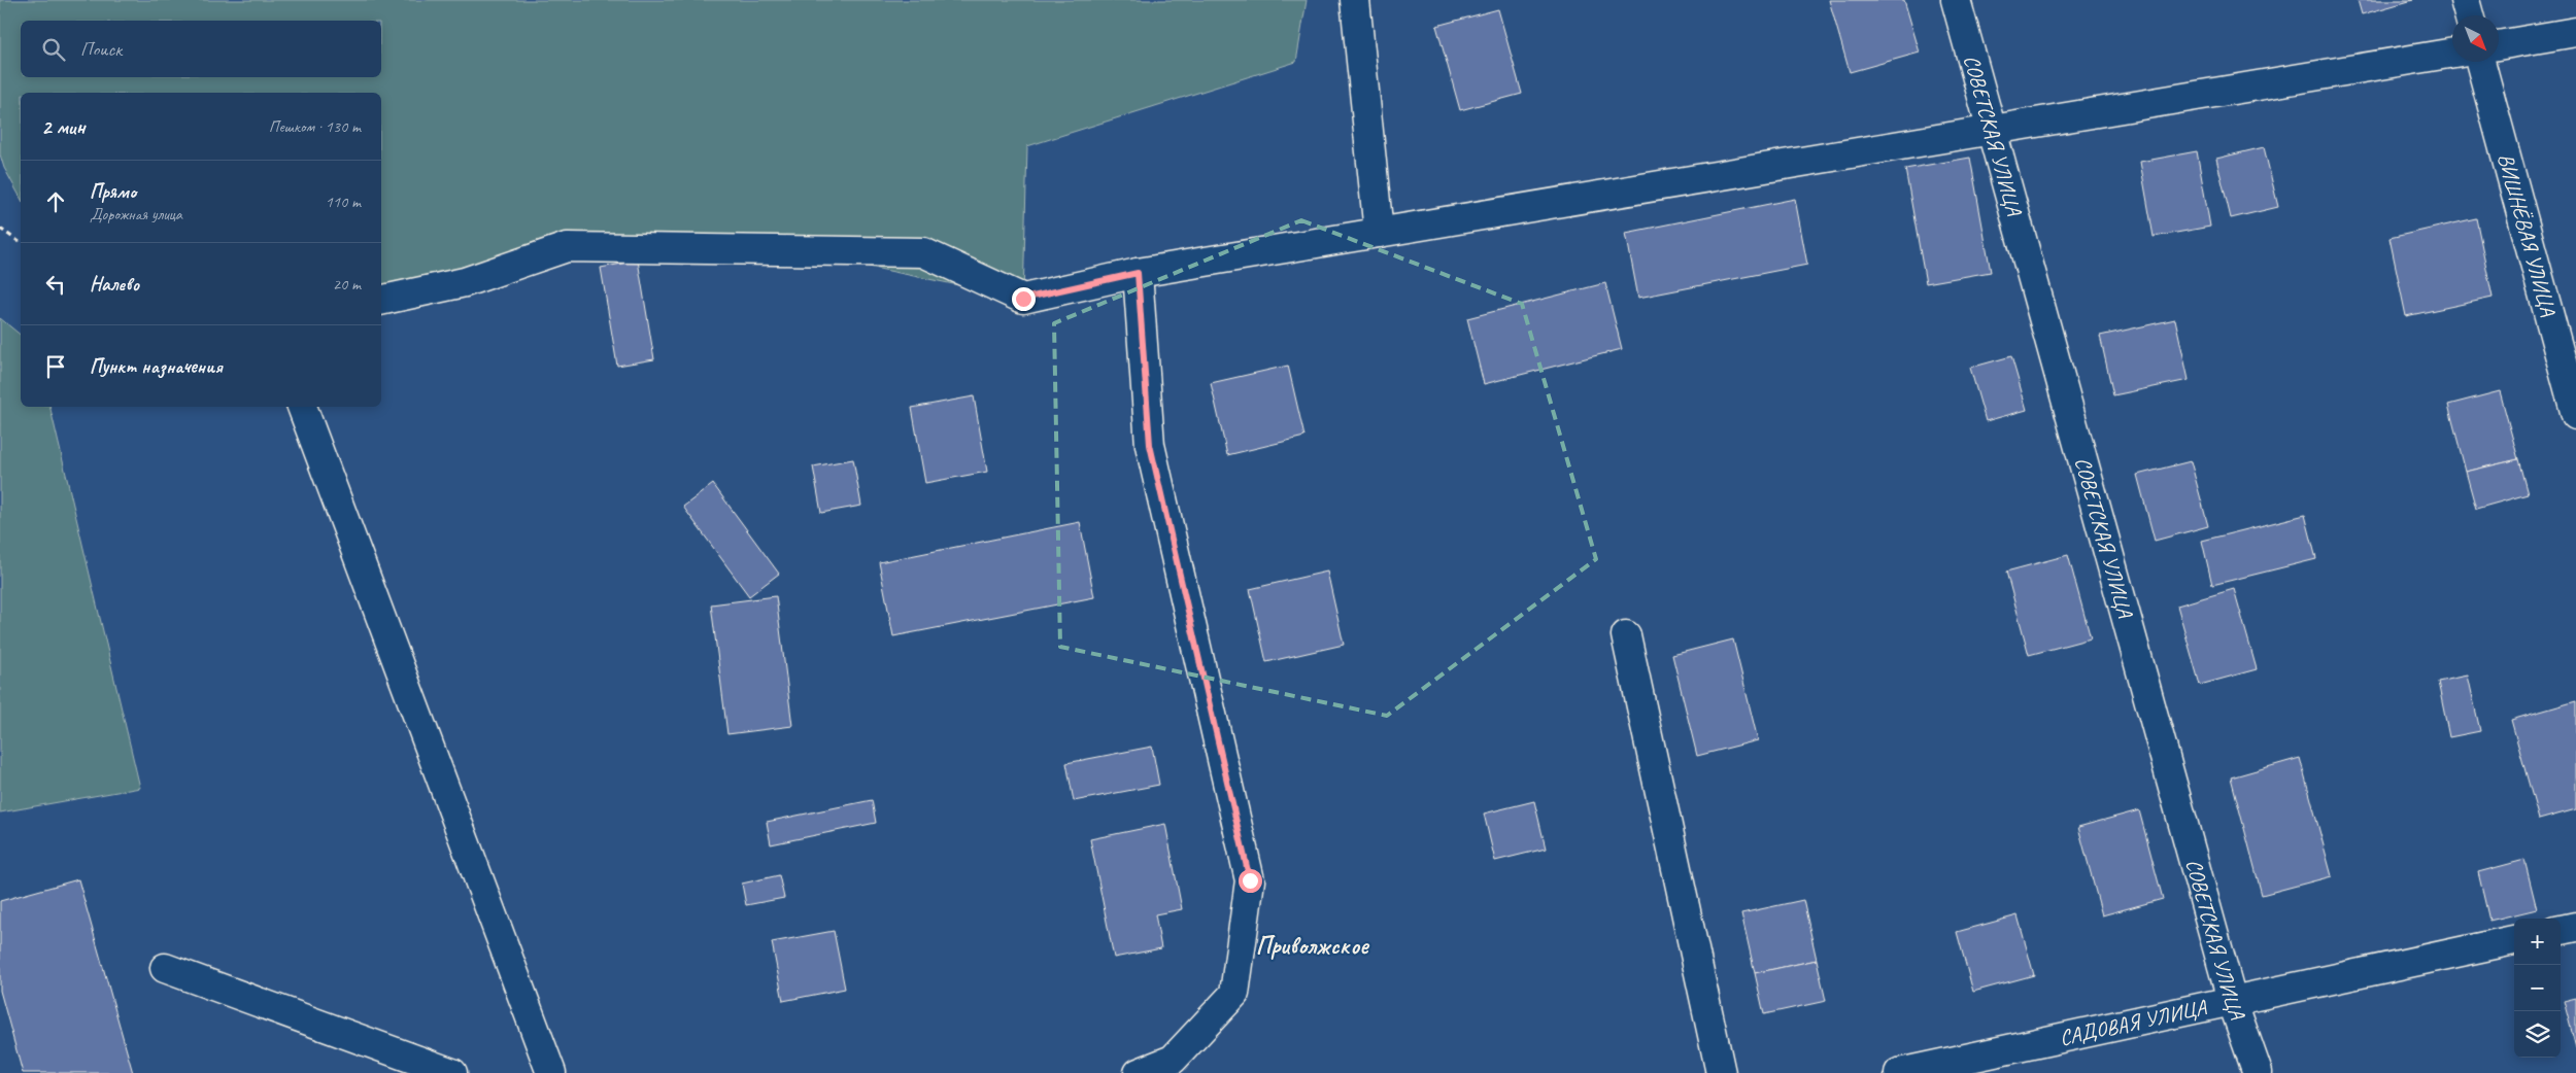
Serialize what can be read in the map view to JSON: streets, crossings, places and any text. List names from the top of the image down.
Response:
{
  "streets": {
    "street": ["СОВЕТСКАЯ УЛИЦА", "ВИШНЁВАЯ УЛИЦА", "САДОВАЯ УЛИЦА"]
  },
  "crossings": [
    ["СОВЕТСКАЯ УЛИЦА", "САДОВАЯ УЛИЦА"]
  ],
  "districts": ["Приволжское"],
  "north": "bottom right",
  "page": {
    "search": "Поиск",
    "heading": ["2 мин", "Пешком · 130 m"],
    "list": [
      ["Прямо", "Дорожная улица", "110 m"],
      ["Налево", "20 m"],
      "Пункт назначения"
    ],
    "map_buttons": ["+", "−"]
  }
}
